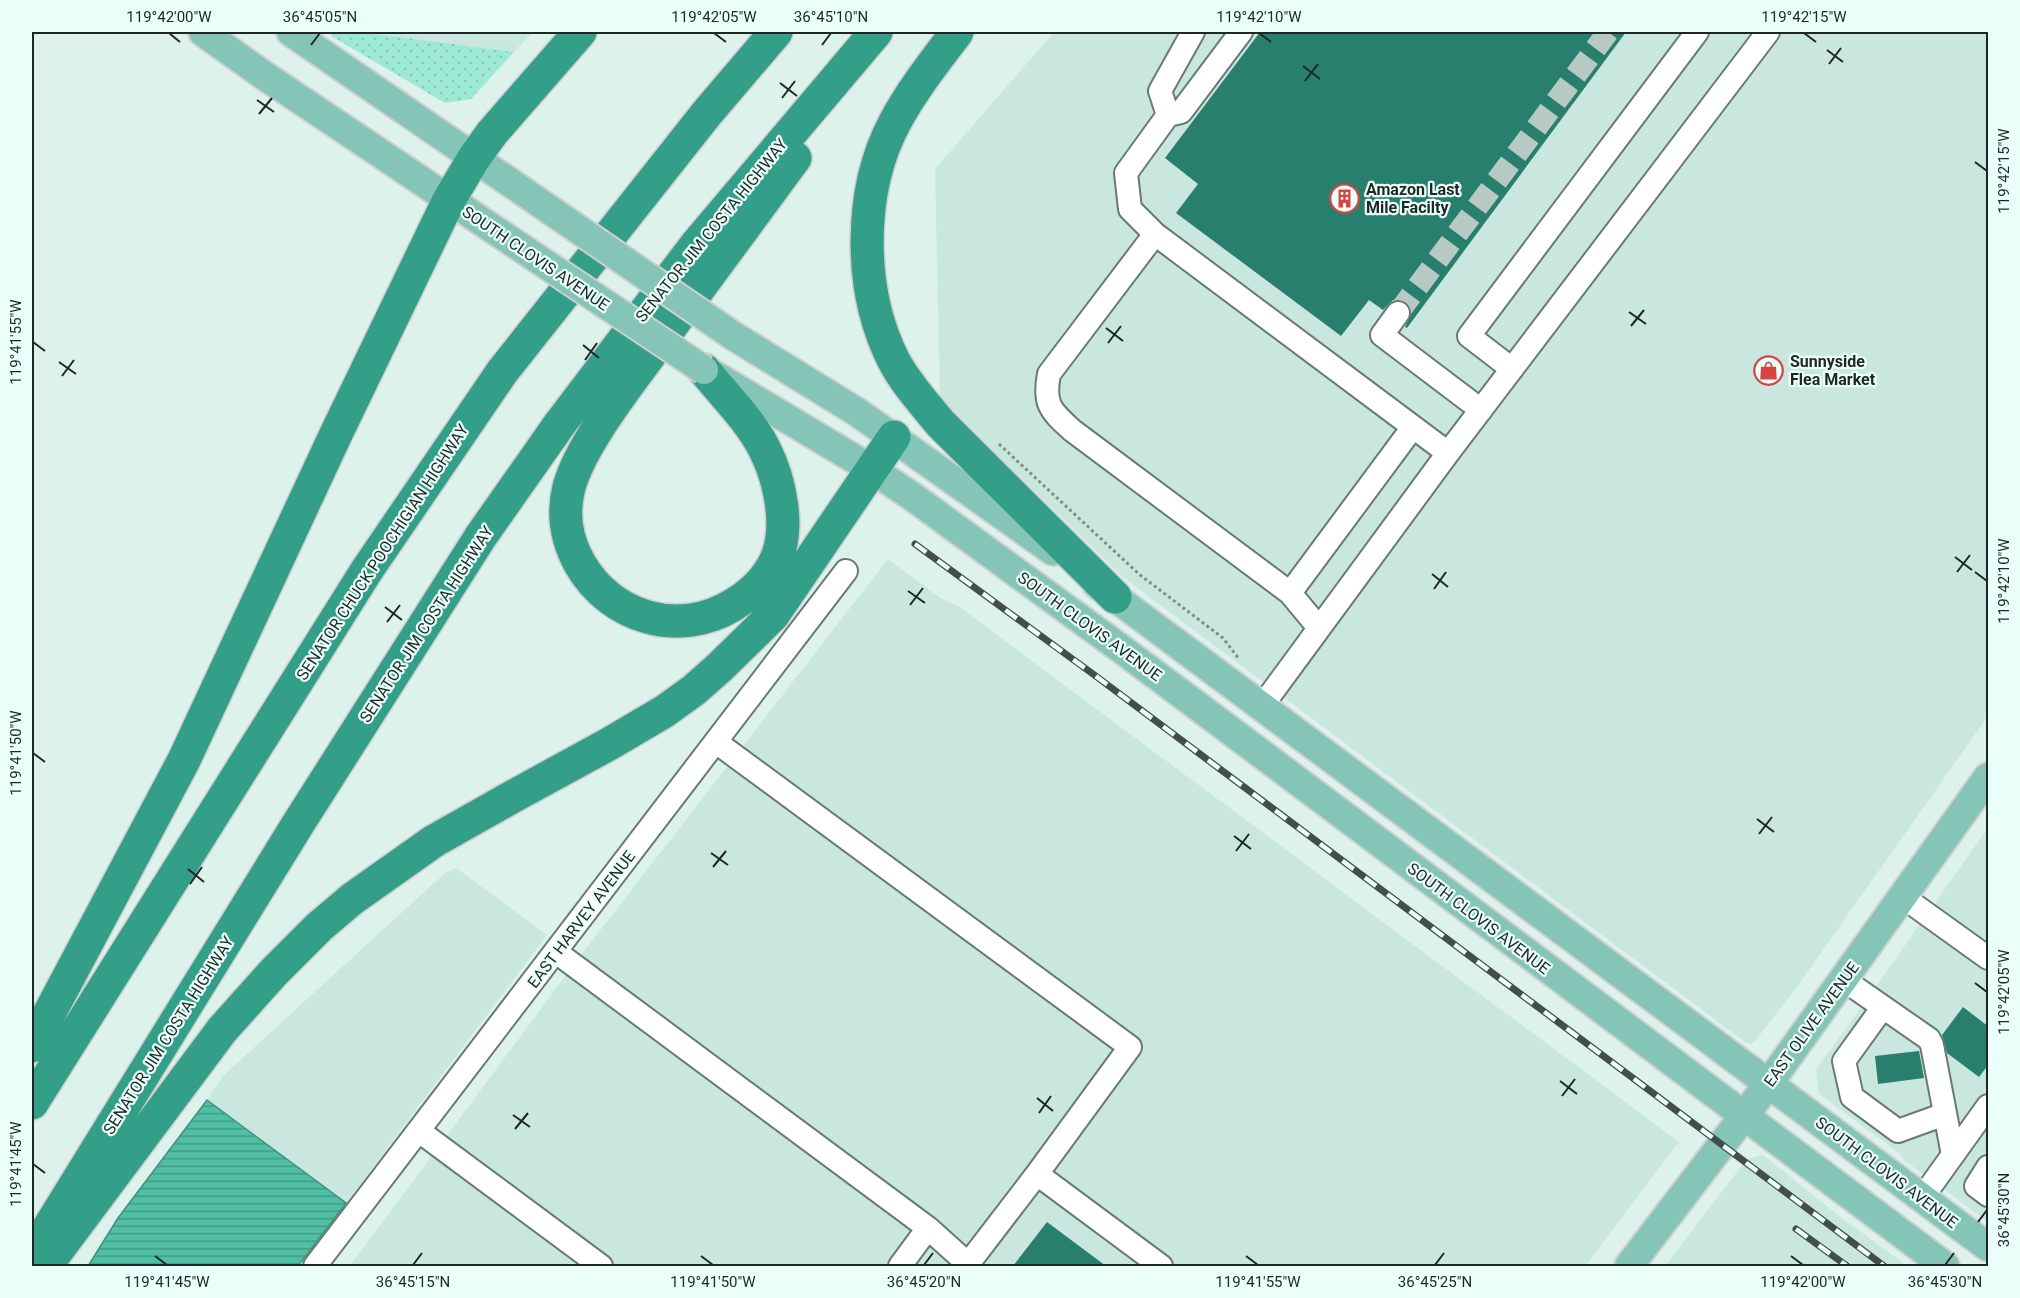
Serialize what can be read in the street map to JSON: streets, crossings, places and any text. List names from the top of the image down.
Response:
{
  "streets": {
    "highway": ["SENATOR JIM COSTA HIGHWAY", "SENATOR CHUCK POOCHIGIAN HIGHWAY"],
    "main road": ["SOUTH CLOVIS AVENUE", "EAST OLIVE AVENUE"],
    "lane": ["EAST HARVEY AVENUE"]
  },
  "crossings": [
    ["SOUTH CLOVIS AVENUE", "EAST OLIVE AVENUE"]
  ],
  "places": {
    "building": ["Amazon Last Mile Facilty"],
    "shop": ["Sunnyside Flea Market"]
  },
  "coordinates": [
    "119°42'00\"W",
    "36°45'05\"N",
    "119°42'05\"W",
    "36°45'10\"N",
    "119°42'10\"W",
    "119°42'15\"W",
    "119°41'55\"W",
    "119°41'50\"W",
    "119°41'45\"W",
    "36°45'30\"N",
    "36°45'15\"N",
    "36°45'20\"N",
    "36°45'25\"N"
  ]
}
